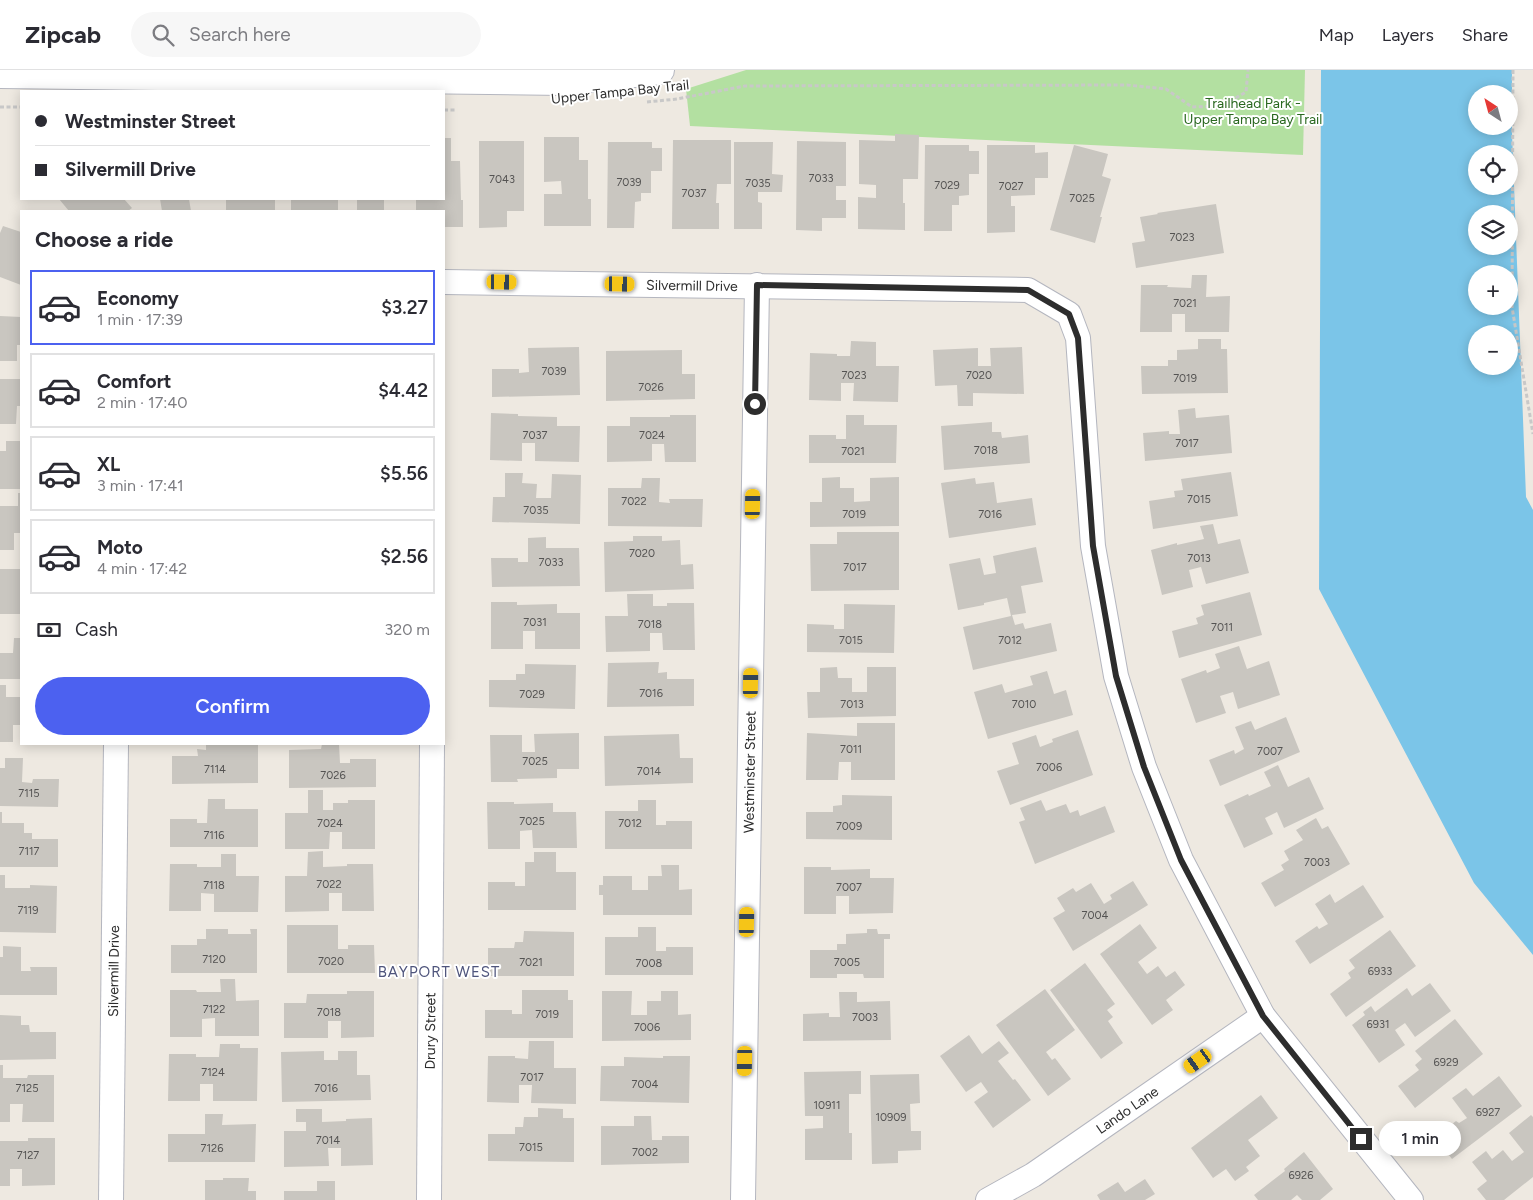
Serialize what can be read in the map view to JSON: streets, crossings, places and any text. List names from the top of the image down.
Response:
{
  "streets": {
    "street": [
      "Silvermill Drive",
      "Westminster Street",
      "Drury Street",
      "Lando Lane"
    ],
    "path": ["Upper Tampa Bay Trail"]
  },
  "crossings": [
    ["Silvermill Drive", "Westminster Street"],
    ["Silvermill Drive", "Lando Lane"]
  ],
  "districts": ["BAYPORT WEST"],
  "parks": ["Trailhead Park - Upper Tampa Bay Trail"],
  "house_numbers": [
    "7033",
    "7043",
    "7039",
    "7035",
    "7029",
    "7027",
    "7037",
    "7025",
    "7023",
    "7021",
    "7039",
    "7023",
    "7020",
    "7019",
    "7026",
    "7037",
    "7024",
    "7017",
    "7018",
    "7021",
    "7015",
    "7022",
    "7035",
    "7019",
    "7016",
    "7020",
    "7013",
    "7033",
    "7017",
    "7031",
    "7018",
    "7011",
    "7015",
    "7012",
    "7016",
    "7029",
    "7013",
    "7010",
    "7011",
    "7007",
    "7025",
    "7006",
    "7114",
    "7014",
    "7026",
    "7115",
    "7025",
    "7024",
    "7012",
    "7009",
    "7116",
    "7117",
    "7003",
    "7022",
    "7118",
    "7007",
    "7119",
    "7004",
    "7120",
    "7020",
    "7021",
    "7005",
    "7008",
    "6933",
    "7122",
    "7018",
    "7019",
    "7003",
    "6931",
    "7006",
    "6929",
    "7124",
    "7017",
    "7004",
    "7125",
    "7016",
    "10911",
    "6927",
    "10909",
    "7014",
    "7015",
    "7126",
    "7002",
    "7127",
    "6926"
  ],
  "north": "top left",
  "page": {
    "header": "Zipcab",
    "search": "Search here",
    "nav": ["Map", "Layers", "Share"],
    "map_buttons": ["+", "−"],
    "banner": ["Westminster Street", "Silvermill Drive"],
    "heading": "Choose a ride",
    "list": [
      {
        "name": "Economy",
        "note": "1 min · 17:39",
        "value": "$3.27"
      },
      {
        "name": "Comfort",
        "note": "2 min · 17:40",
        "value": "$4.42"
      },
      {
        "name": "XL",
        "note": "3 min · 17:41",
        "value": "$5.56"
      },
      {
        "name": "Moto",
        "note": "4 min · 17:42",
        "value": "$2.56"
      }
    ],
    "pay": ["Cash", "320 m"],
    "buttons": "Confirm",
    "bubble": "1 min"
  }
}
